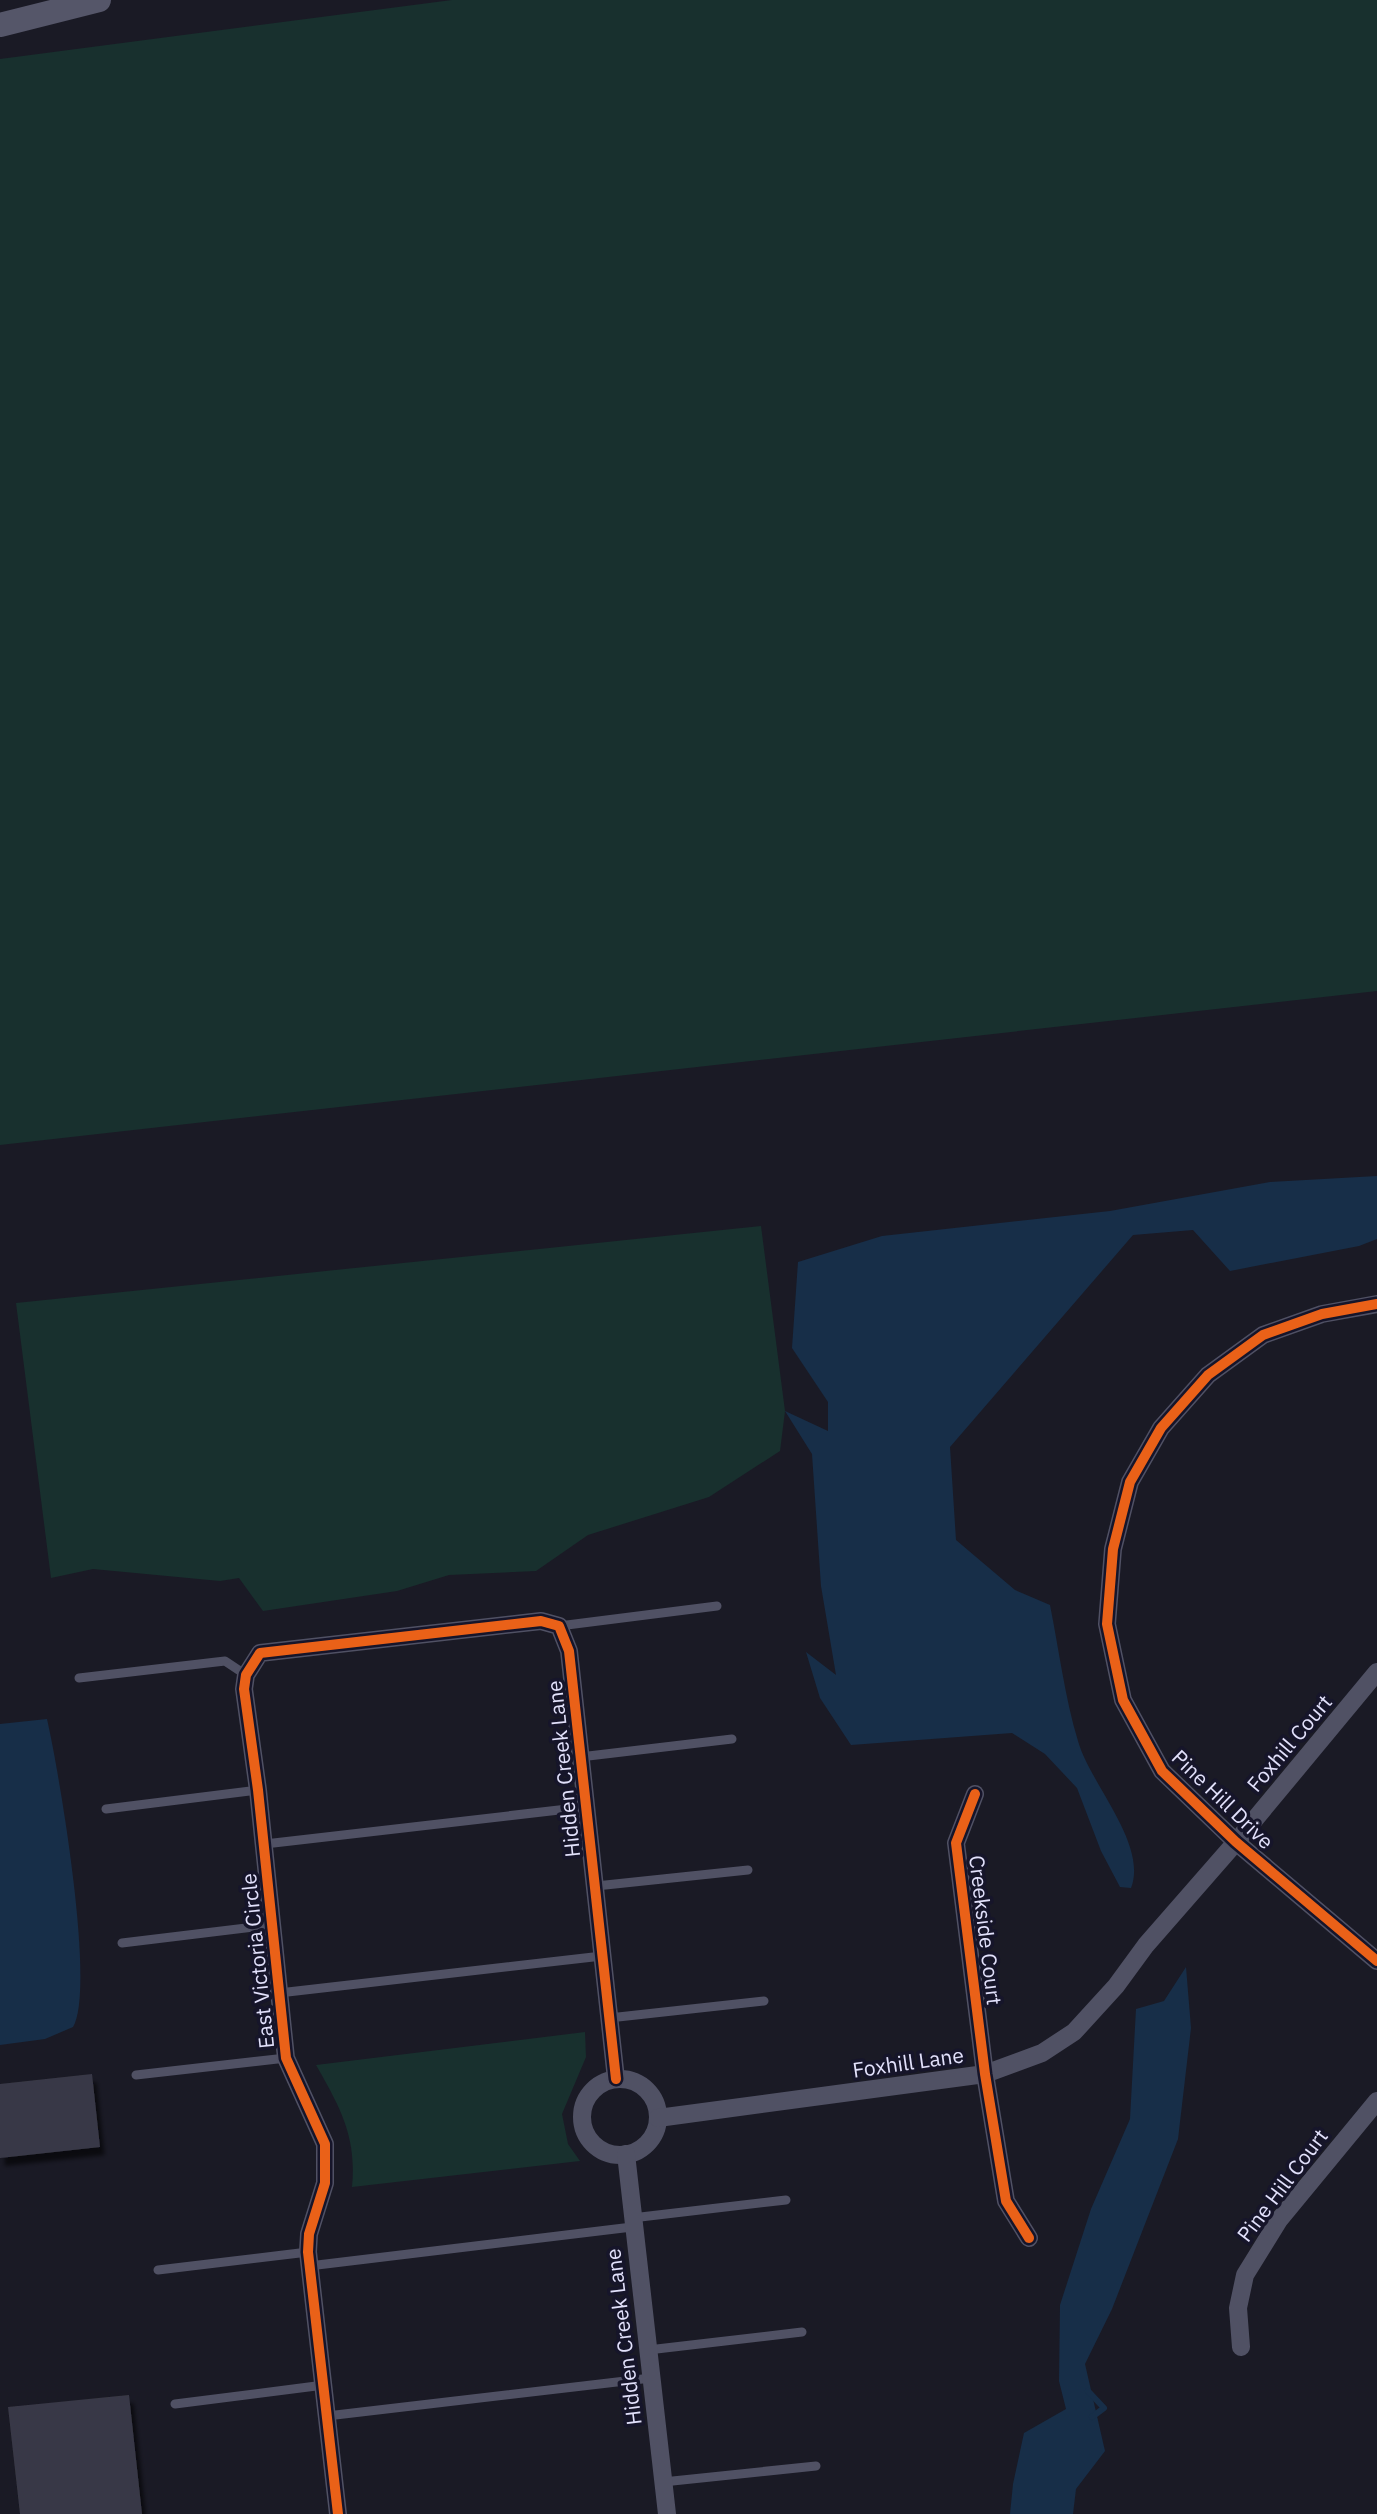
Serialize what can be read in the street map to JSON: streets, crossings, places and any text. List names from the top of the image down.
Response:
{
  "streets": {
    "street": [
      "Foxhill Court",
      "Hidden Creek Lane",
      "Pine Hill Drive",
      "Creekside Court",
      "East Victoria Circle",
      "Foxhill Lane",
      "Pine Hill Court"
    ]
  },
  "crossings": [
    ["Foxhill Court", "Pine Hill Drive"],
    ["Foxhill Court", "Foxhill Lane"],
    ["Hidden Creek Lane", "Foxhill Lane"],
    ["Pine Hill Drive", "Foxhill Lane"],
    ["Creekside Court", "Foxhill Lane"]
  ]
}
